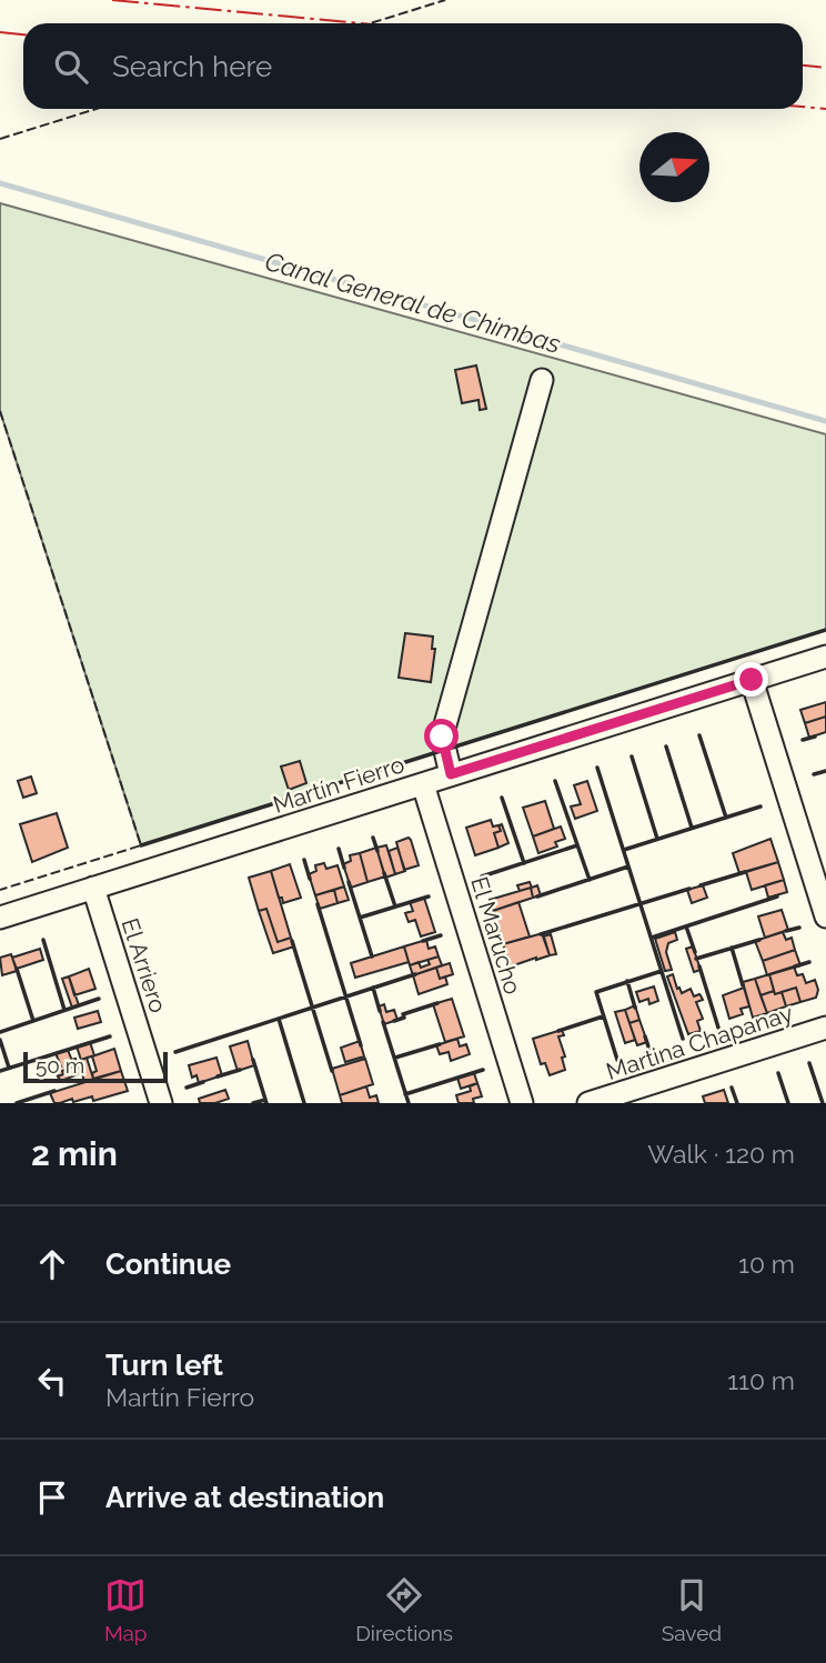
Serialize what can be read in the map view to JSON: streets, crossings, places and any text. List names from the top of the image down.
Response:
{
  "streets": {
    "street": [
      "Martín Fierro",
      "El Marucho",
      "El Arriero",
      "Martina Chapanay"
    ]
  },
  "crossings": [
    ["Martín Fierro", "El Marucho"],
    ["Martín Fierro", "El Arriero"]
  ],
  "water": ["Canal General de Chimbas"],
  "scale_bar": "50 m",
  "north": "right",
  "page": {
    "search": "Search here",
    "scale": "50 m",
    "heading": ["2 min", "Walk · 120 m"],
    "list": [
      ["Continue", "10 m"],
      ["Turn left", "Martín Fierro", "110 m"],
      "Arrive at destination"
    ],
    "nav": ["Map", "Directions", "Saved"]
  }
}
